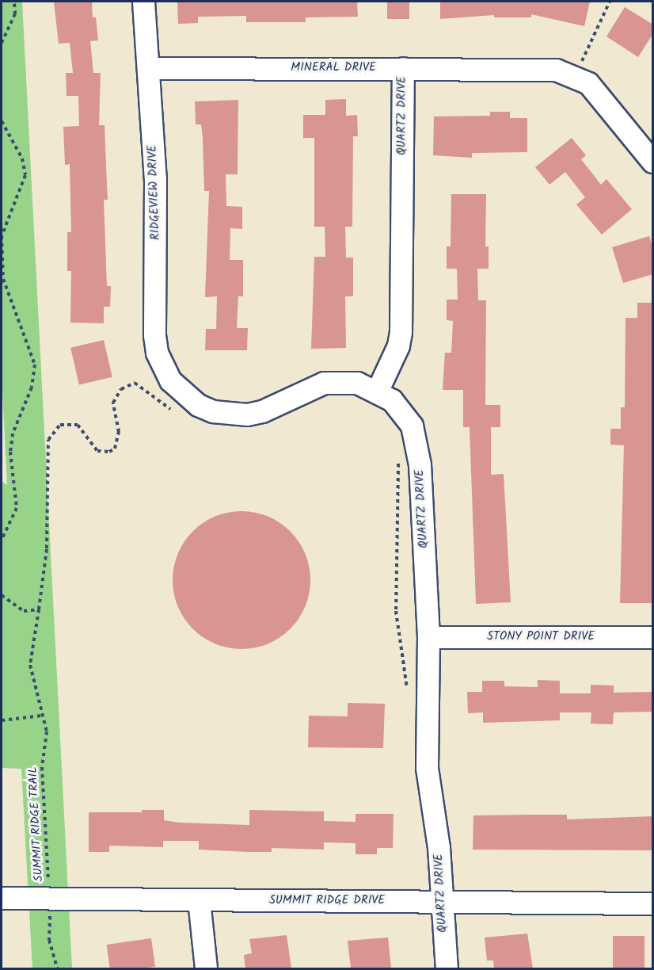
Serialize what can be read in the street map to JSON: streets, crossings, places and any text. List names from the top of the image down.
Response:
{
  "streets": {
    "street": [
      "MINERAL DRIVE",
      "QUARTZ DRIVE",
      "RIDGEVIEW DRIVE",
      "STONY POINT DRIVE",
      "SUMMIT RIDGE DRIVE"
    ],
    "path": ["SUMMIT RIDGE TRAIL"]
  },
  "crossings": [
    ["MINERAL DRIVE", "QUARTZ DRIVE"],
    ["MINERAL DRIVE", "RIDGEVIEW DRIVE"],
    ["QUARTZ DRIVE", "RIDGEVIEW DRIVE"],
    ["QUARTZ DRIVE", "STONY POINT DRIVE"],
    ["QUARTZ DRIVE", "SUMMIT RIDGE DRIVE"],
    ["SUMMIT RIDGE TRAIL", "SUMMIT RIDGE DRIVE"]
  ]
}
